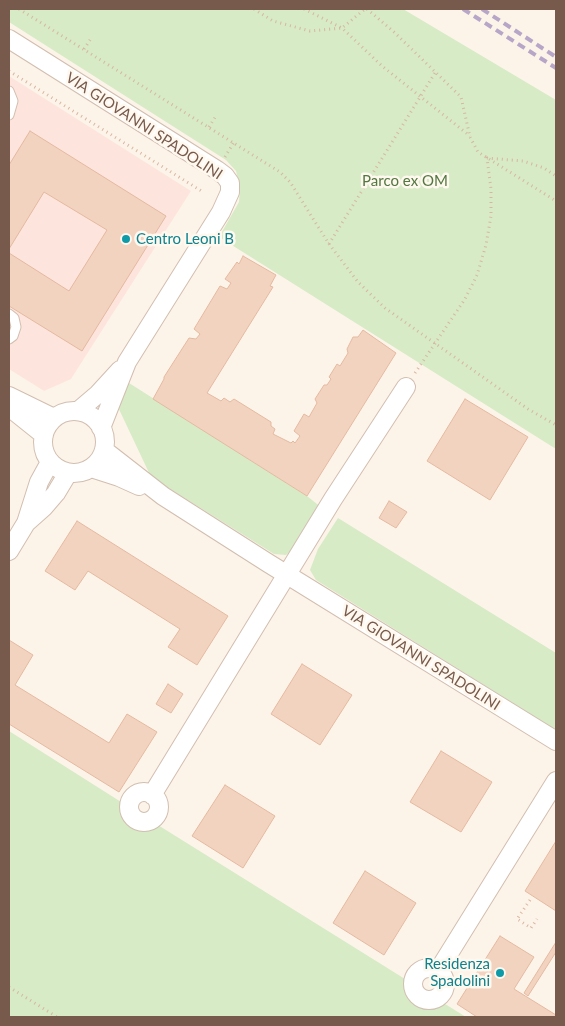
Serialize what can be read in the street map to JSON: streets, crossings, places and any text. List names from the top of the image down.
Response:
{
  "streets": {
    "street": ["VIA GIOVANNI SPADOLINI"]
  },
  "parks": ["Parco ex OM"],
  "places": ["Centro Leoni B", "Residenza Spadolini"]
}
